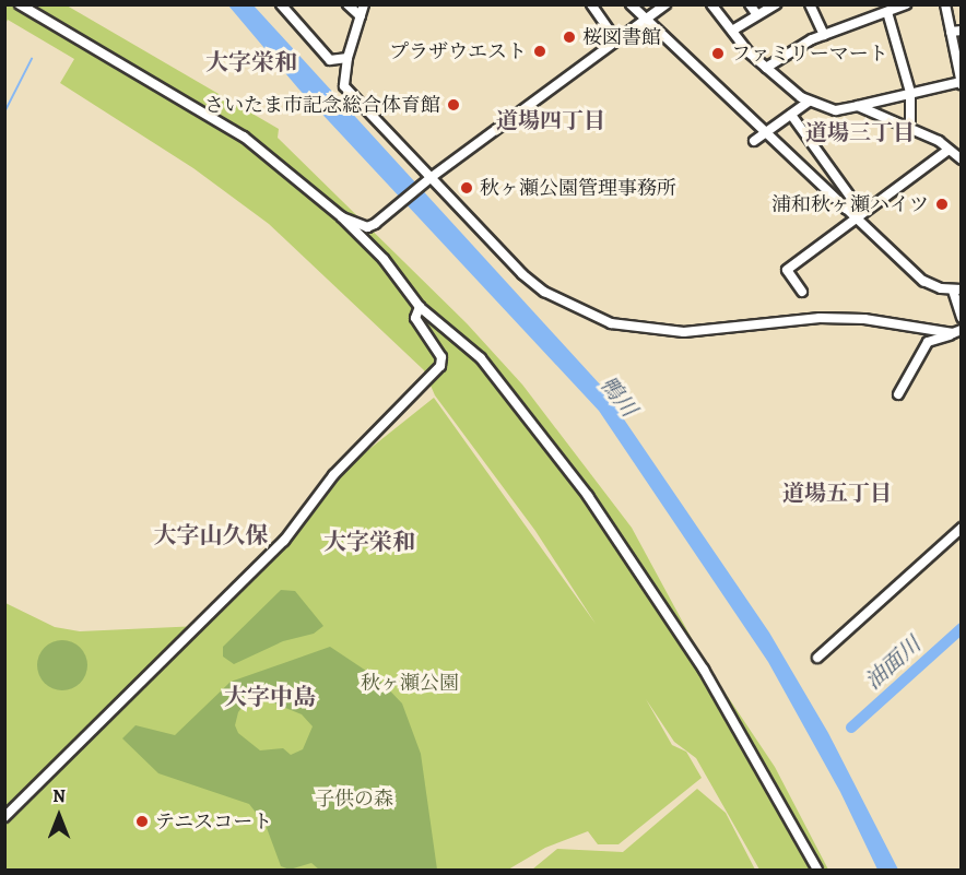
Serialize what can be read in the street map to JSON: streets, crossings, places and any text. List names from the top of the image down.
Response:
{
  "districts": [
    "大字栄和",
    "道場四丁目",
    "道場三丁目",
    "道場五丁目",
    "大字山久保",
    "大字栄和",
    "大字中島"
  ],
  "water": ["鴨川", "油面川"],
  "parks": ["秋ヶ瀬公園", "子供の森"],
  "places": [
    "桜図書館",
    "プラザウエスト",
    "ファミリーマート",
    "さいたま市記念総合体育館",
    "秋ヶ瀬公園管理事務所",
    "浦和秋ヶ瀬ハイツ",
    "テニスコート"
  ],
  "north": "top"
}
